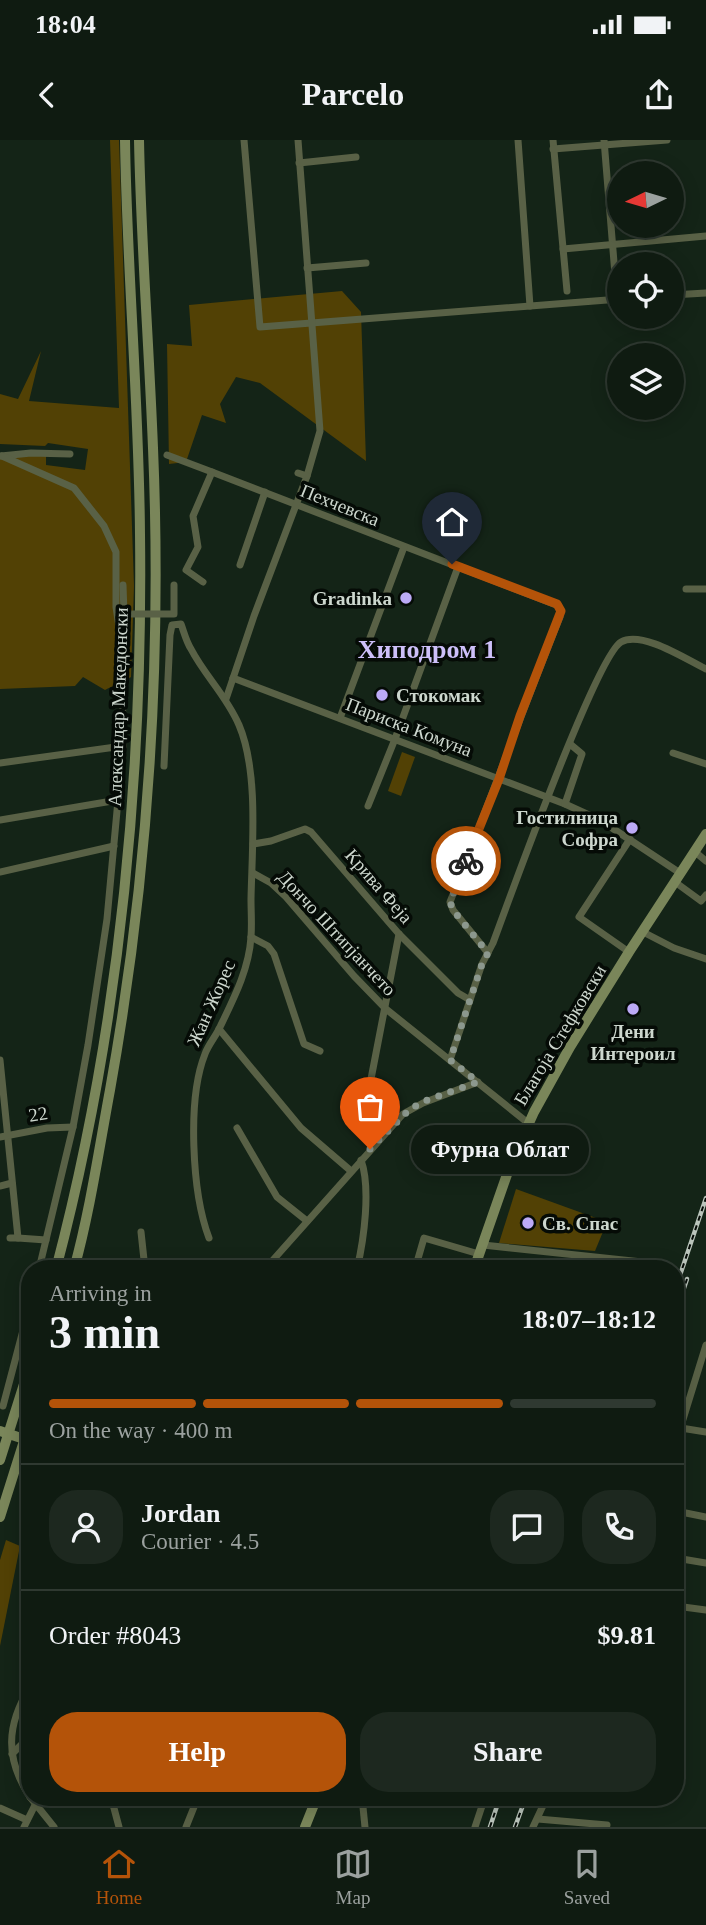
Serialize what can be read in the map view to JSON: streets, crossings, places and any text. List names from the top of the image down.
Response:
{
  "streets": {
    "street": [
      "Пехчевска",
      "Александар Македонски",
      "Париска Комуна",
      "Крива Феја",
      "Дончо Штипјанчето",
      "Жан Жорес",
      "Благоја Стефковски",
      "22"
    ]
  },
  "crossings": [
    ["Пехчевска", "Париска Комуна"],
    ["Париска Комуна", "Благоја Стефковски"],
    ["Крива Феја", "Жан Жорес"],
    ["Дончо Штипјанчето", "Жан Жорес"],
    ["Дончо Штипјанчето", "Благоја Стефковски"]
  ],
  "districts": ["Хиподром 1"],
  "places": [
    "Gradinka",
    "Стокомак",
    "Гостилница Софра",
    "Дени Интероил",
    "Фурна Облат",
    "Св. Спас"
  ],
  "north": "left",
  "page": {
    "status": "18:04",
    "header": "Parcelo",
    "bubble": "Фурна Облат",
    "heading": ["3 min", "Arriving in", "18:07–18:12"],
    "panel": [
      "Jordan",
      "Courier · 4.5",
      "Order #8043",
      "$9.81"
    ],
    "bar": "On the way · 400 m",
    "buttons": ["Help", "Share"],
    "tabs": ["Home", "Map", "Saved"]
  }
}
